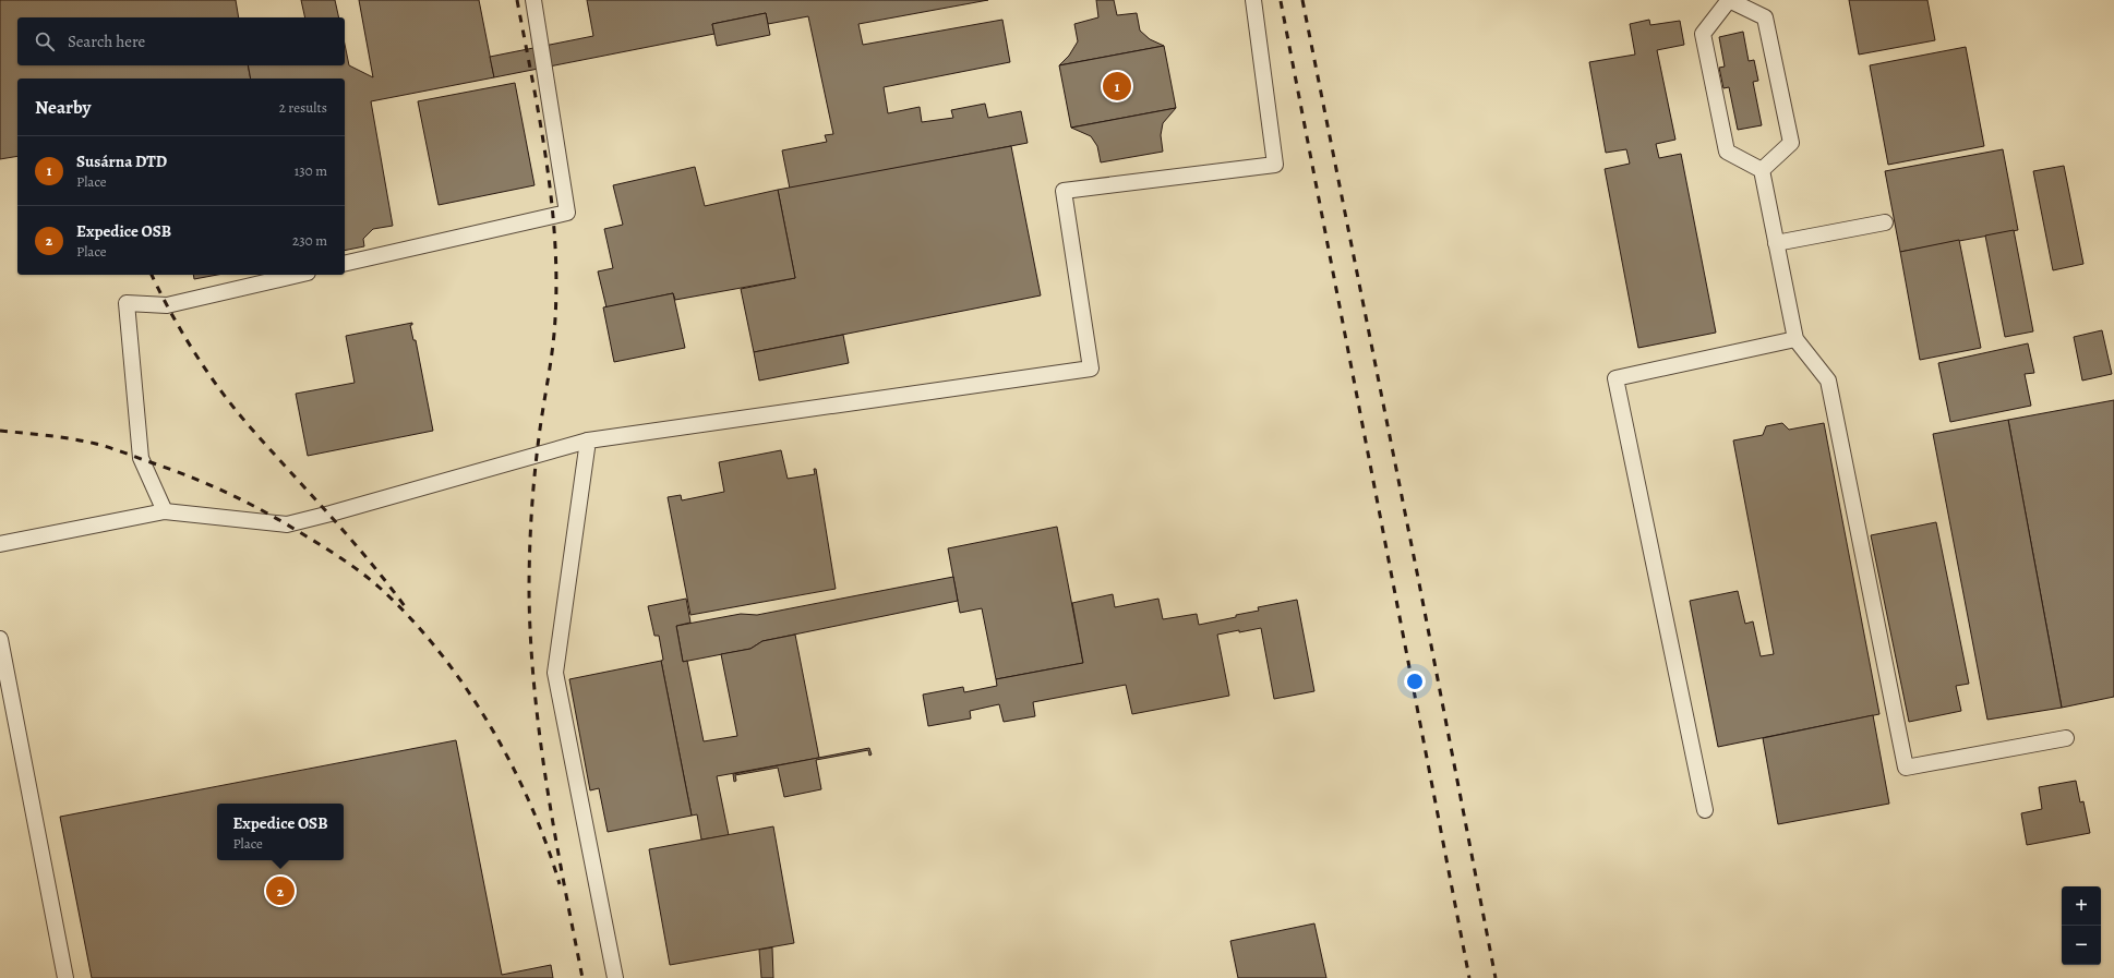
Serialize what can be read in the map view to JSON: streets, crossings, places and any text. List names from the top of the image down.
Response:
{
  "page": {
    "search": "Search here",
    "pins": ["1", "2"],
    "heading": ["Nearby", "2 results"],
    "list": [
      {
        "mark": "1",
        "name": "Susárna DTD",
        "note": "Place",
        "value": "130 m"
      },
      {
        "mark": "2",
        "name": "Expedice OSB",
        "note": "Place",
        "value": "230 m"
      }
    ],
    "popup": ["Expedice OSB", "Place"],
    "map_buttons": ["+", "−"]
  }
}
